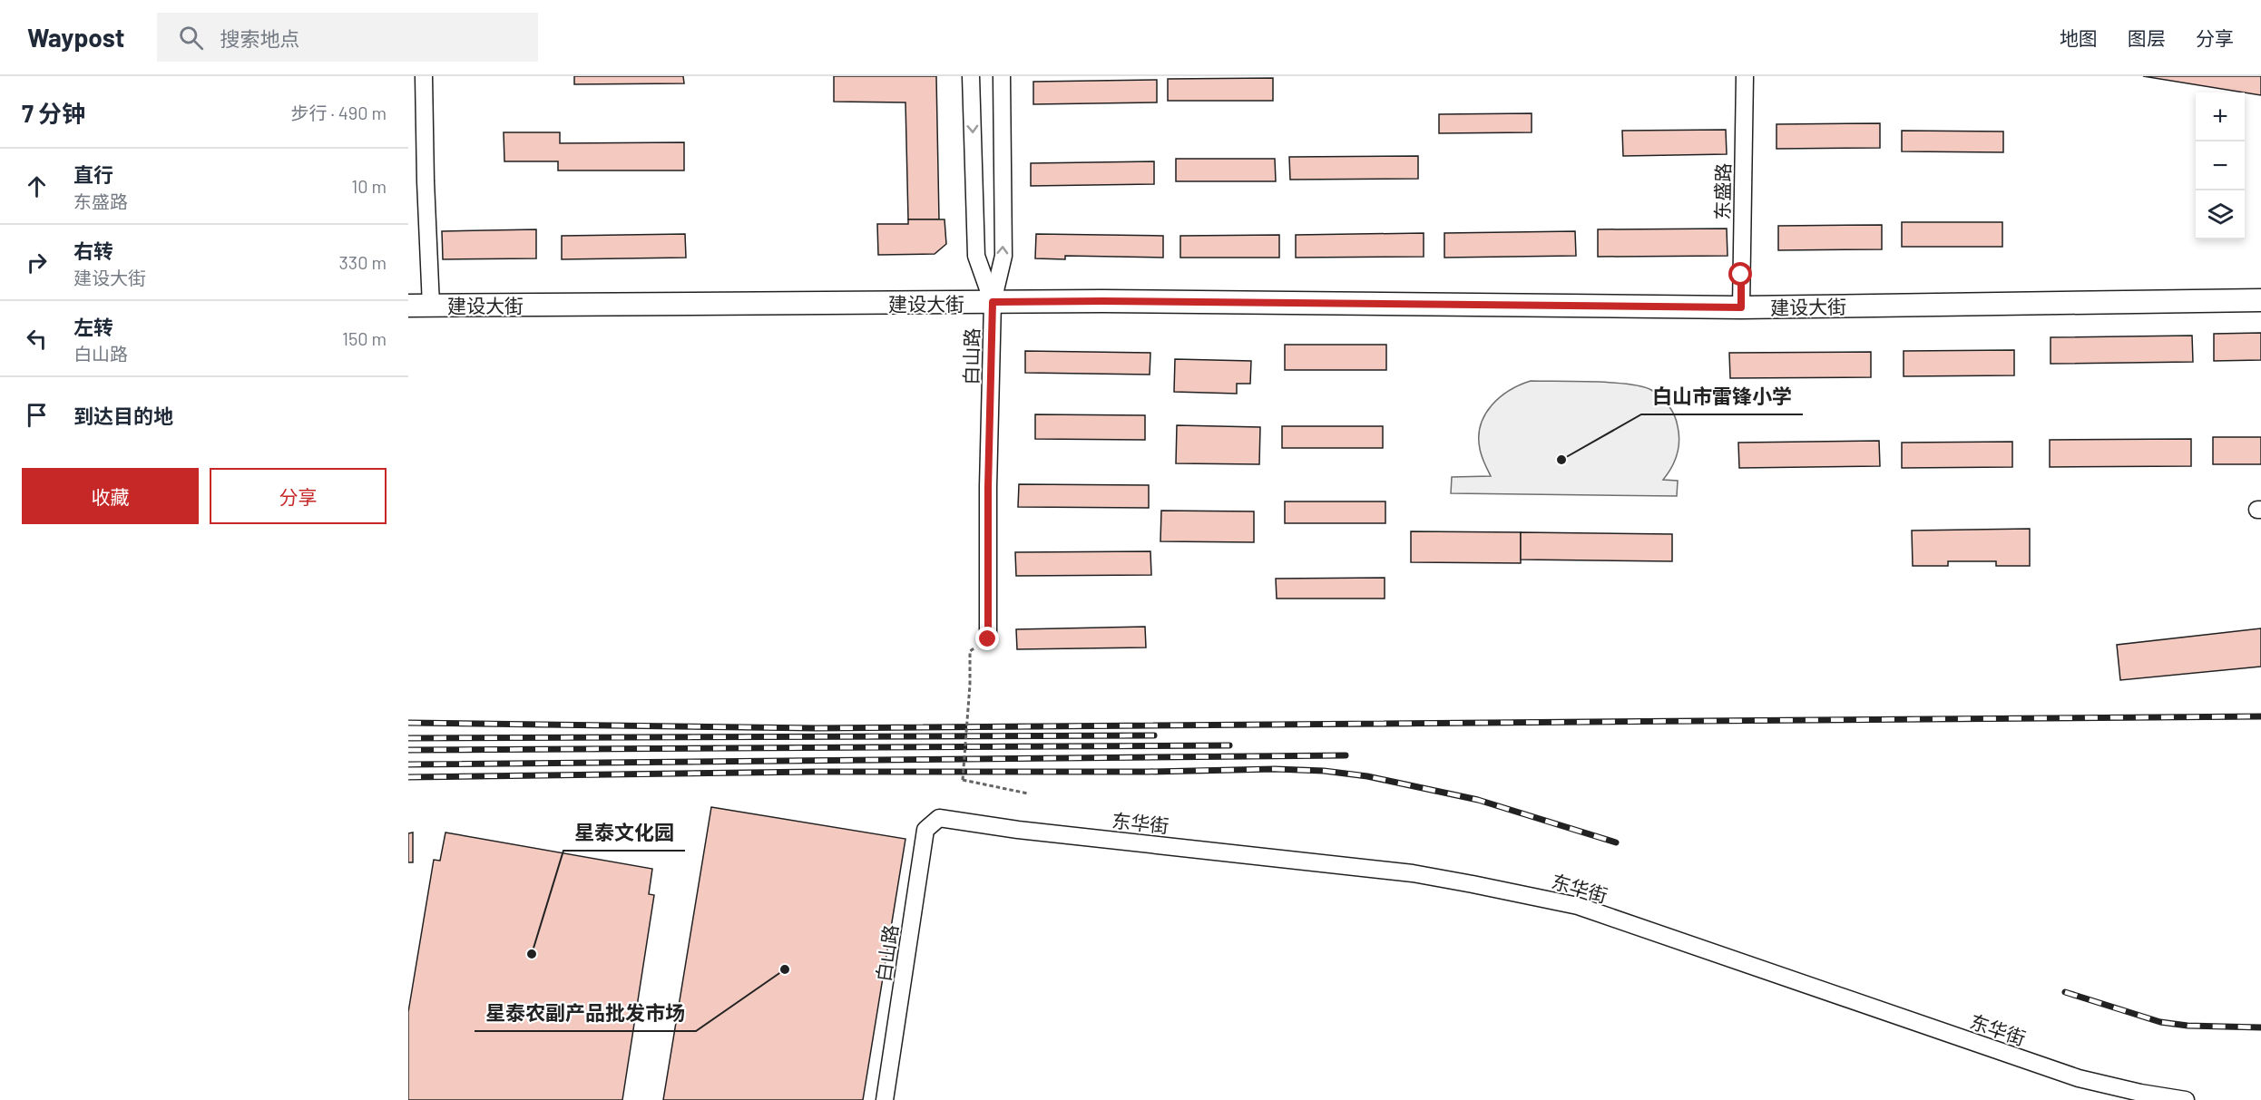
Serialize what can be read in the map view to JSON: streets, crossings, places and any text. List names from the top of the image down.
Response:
{
  "streets": {
    "main road": ["建设大街"],
    "street": ["东盛路", "白山路", "东华街"]
  },
  "crossings": [
    ["东盛路", "建设大街"],
    ["建设大街", "白山路"],
    ["白山路", "东华街"]
  ],
  "places": ["白山市雷锋小学", "星泰文化园", "星泰农副产品批发市场"],
  "page": {
    "header": "Waypost",
    "search": "搜索地点",
    "nav": ["地图", "图层", "分享"],
    "heading": ["7 分钟", "步行 · 490 m"],
    "map_buttons": ["+", "−"],
    "list": [
      ["直行", "东盛路", "10 m"],
      ["右转", "建设大街", "330 m"],
      ["左转", "白山路", "150 m"],
      "到达目的地"
    ],
    "buttons": ["收藏", "分享"]
  }
}
